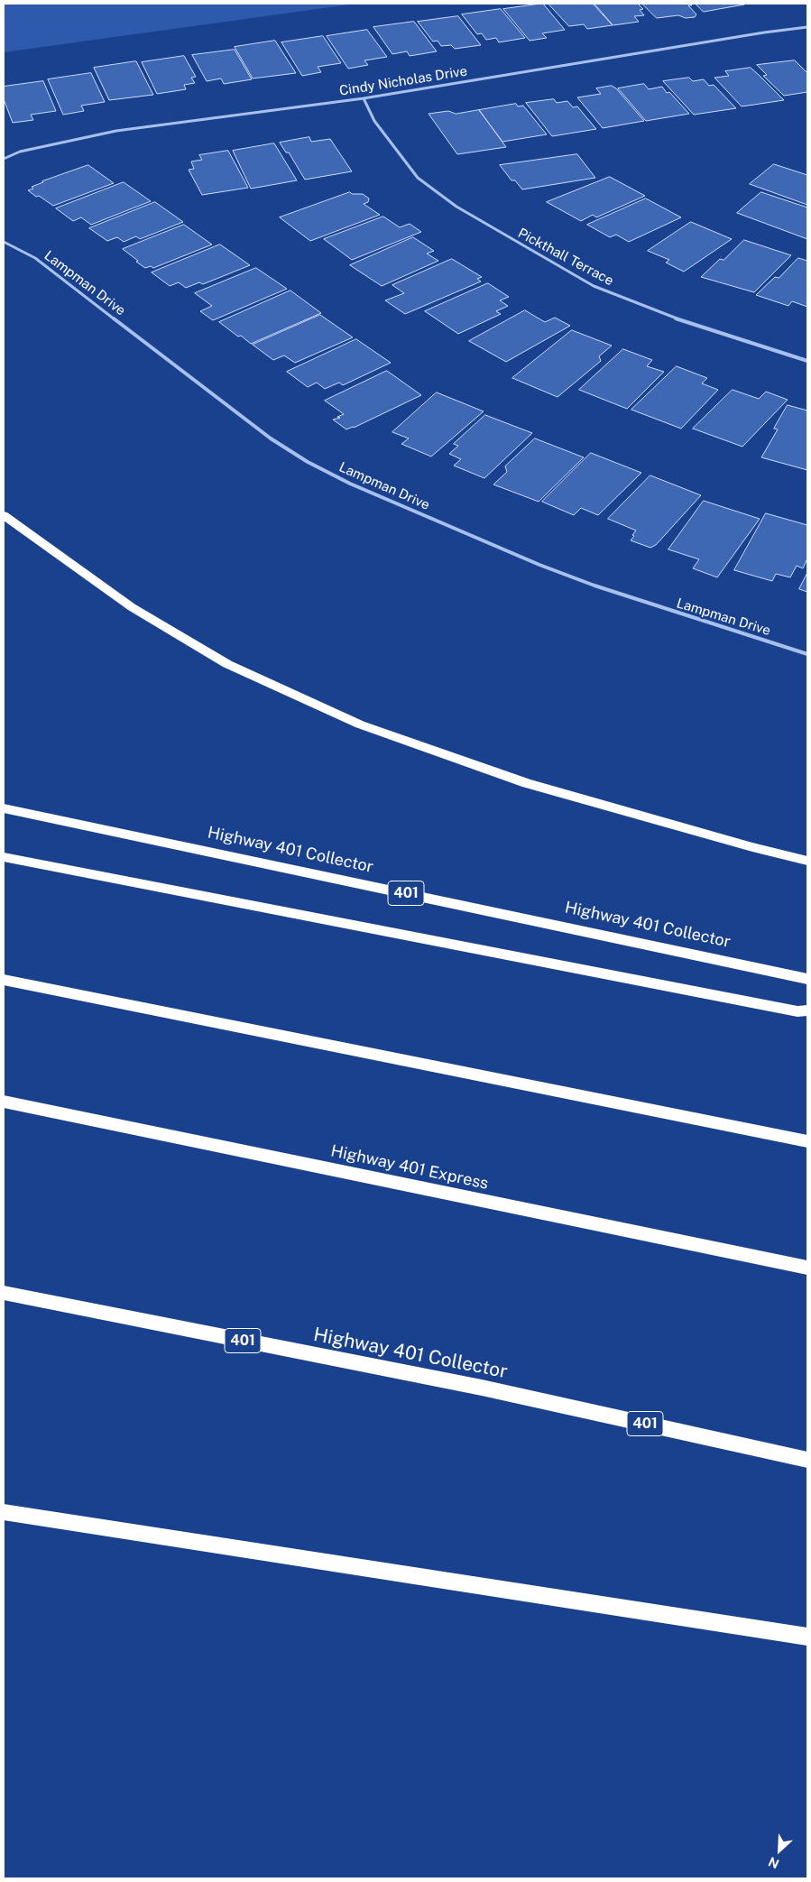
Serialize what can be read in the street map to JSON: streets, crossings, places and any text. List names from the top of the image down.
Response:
{
  "streets": {
    "highway": ["Highway 401 Collector", "401", "Highway 401 Express"],
    "street": ["Cindy Nicholas Drive", "Pickthall Terrace", "Lampman Drive"]
  },
  "crossings": [
    ["Cindy Nicholas Drive", "Pickthall Terrace"]
  ],
  "north": "bottom left"
}
